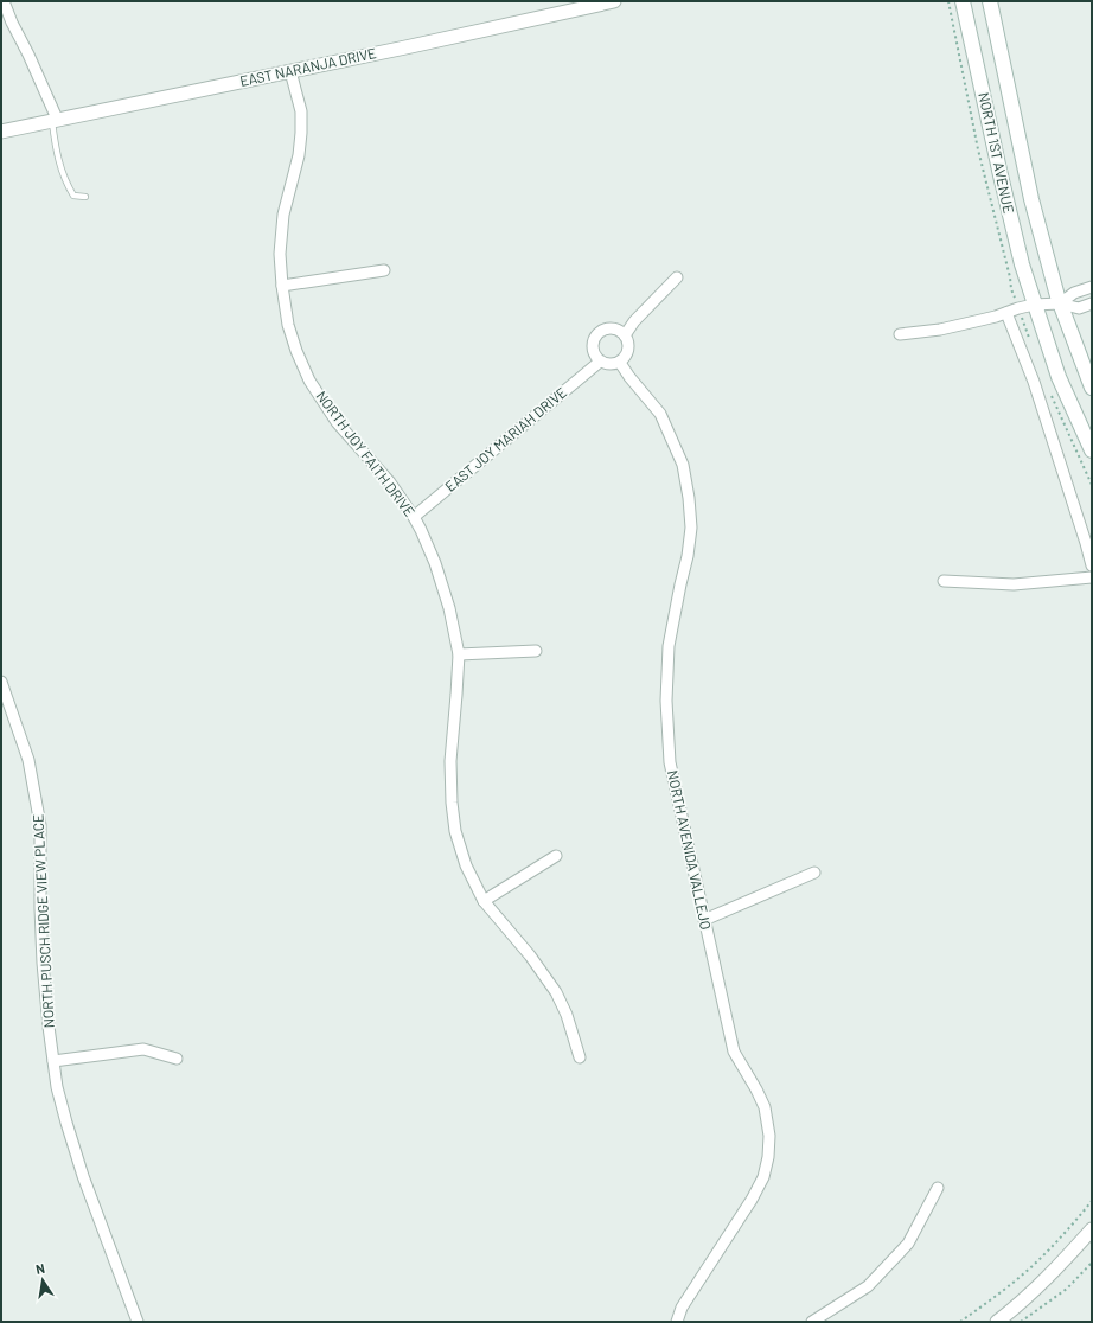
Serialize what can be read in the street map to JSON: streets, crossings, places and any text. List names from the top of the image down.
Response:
{
  "streets": {
    "main road": ["NORTH 1ST AVENUE"],
    "street": [
      "EAST NARANJA DRIVE",
      "EAST JOY MARIAH DRIVE",
      "NORTH JOY FAITH DRIVE",
      "NORTH AVENIDA VALLEJO",
      "NORTH PUSCH RIDGE VIEW PLACE"
    ]
  },
  "crossings": [
    ["EAST NARANJA DRIVE", "NORTH JOY FAITH DRIVE"],
    ["EAST JOY MARIAH DRIVE", "NORTH JOY FAITH DRIVE"],
    ["EAST JOY MARIAH DRIVE", "NORTH AVENIDA VALLEJO"]
  ],
  "north": "top"
}
